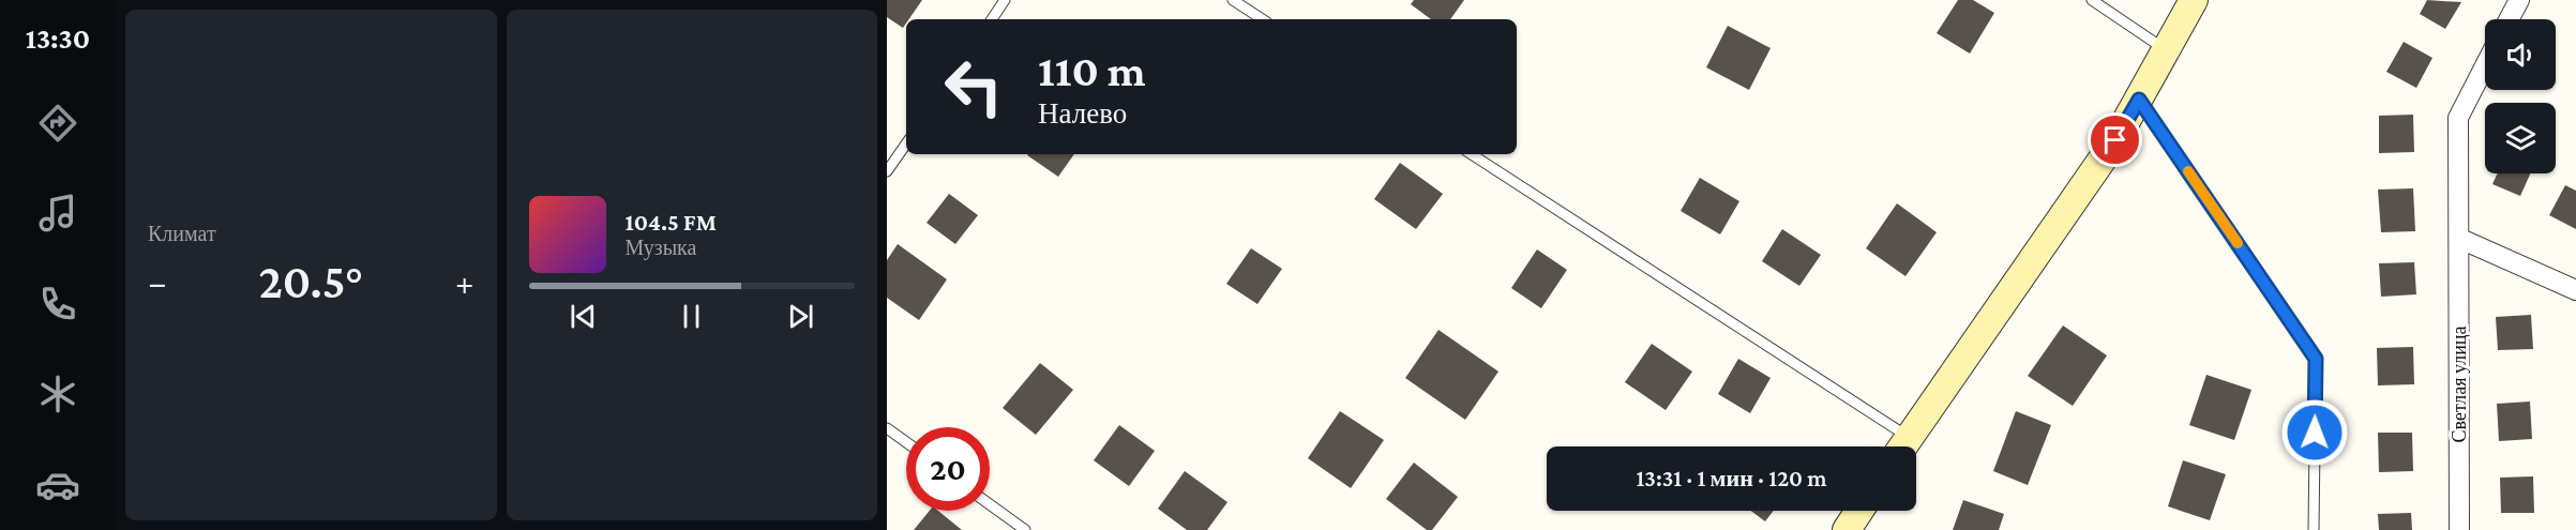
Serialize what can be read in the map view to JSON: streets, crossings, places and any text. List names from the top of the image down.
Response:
{
  "streets": {
    "street": ["Светлая улица"]
  },
  "page": {
    "tabs": "13:30",
    "tile": "Климат",
    "turn": ["110 m", "Налево"],
    "song": ["104.5 FM", "Музыка"],
    "heat": ["−", "20.5°", "+"],
    "limit": "20",
    "trip": "13:31 · 1 мин · 120 m"
  }
}
